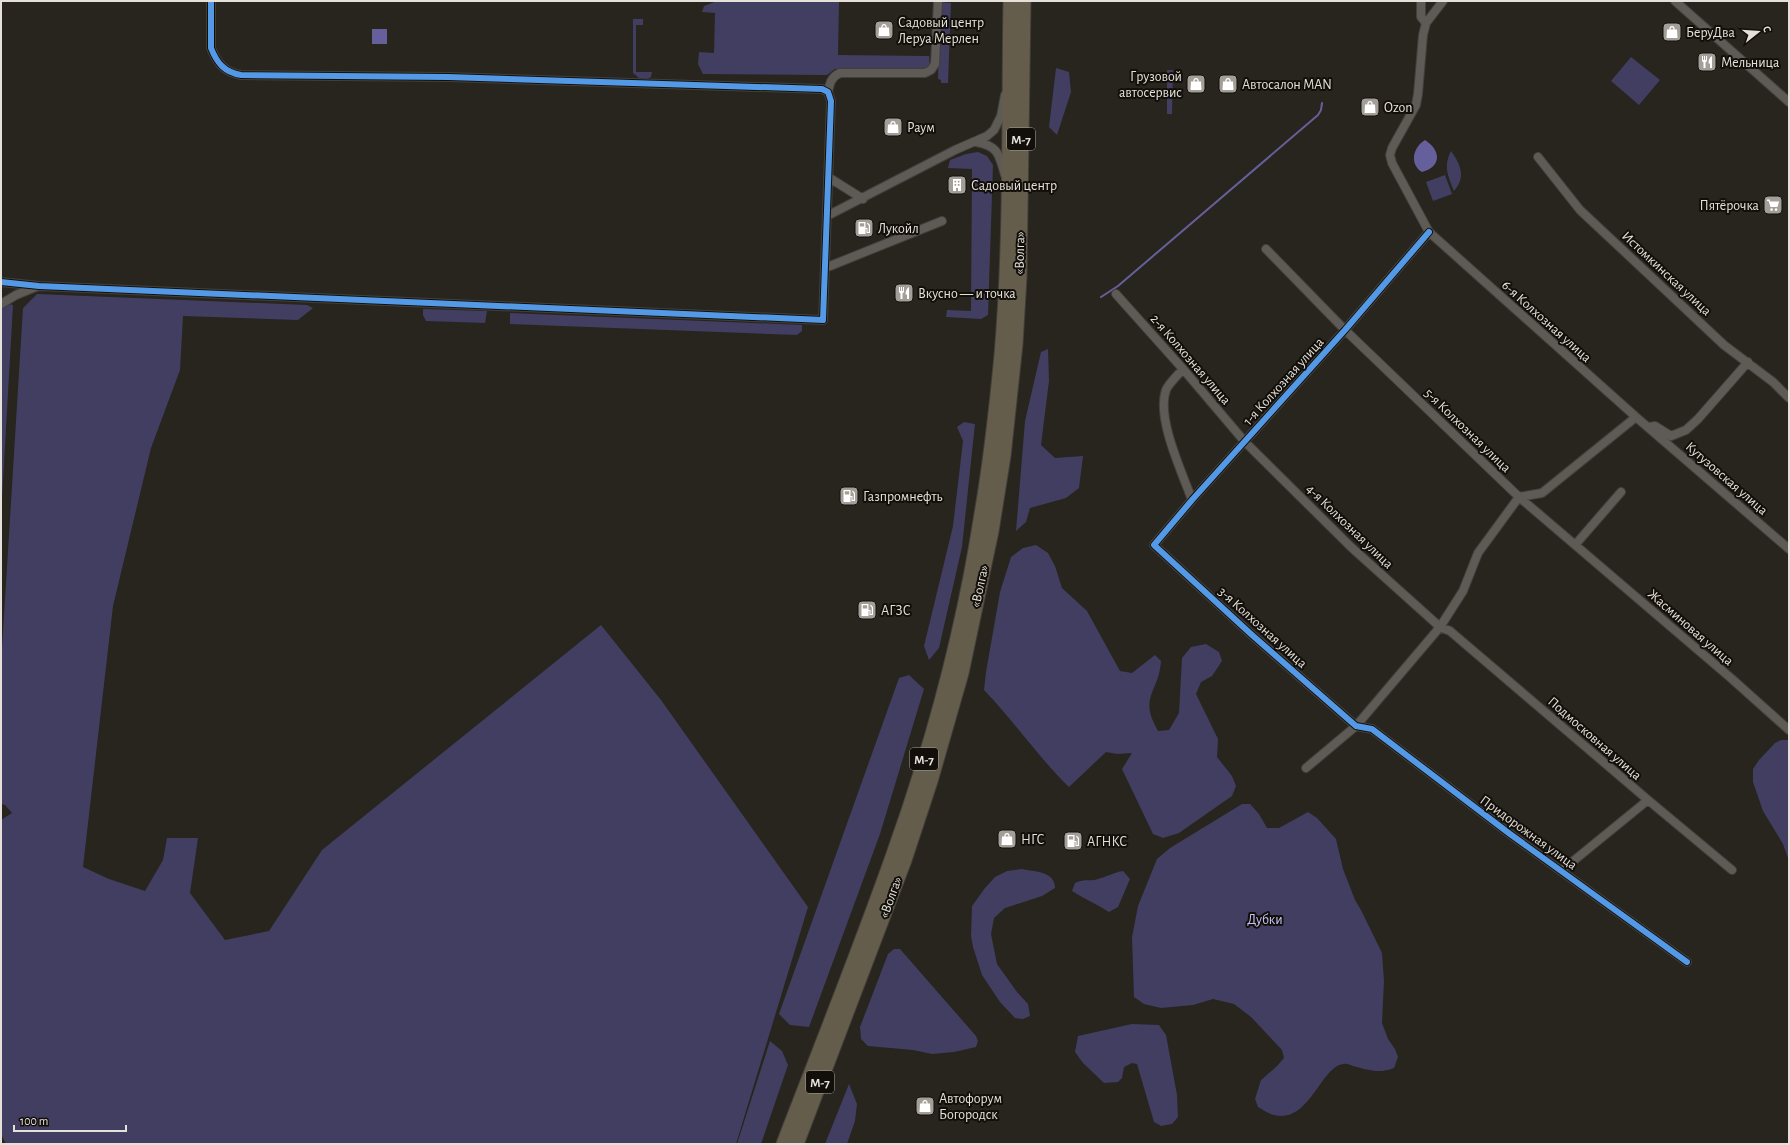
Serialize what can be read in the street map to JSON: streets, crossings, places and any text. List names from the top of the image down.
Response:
{
  "streets": {
    "highway": ["М-7", "«Волга»"],
    "street": [
      "Истомкинская улица",
      "6-я Колхозная улица",
      "2-я Колхозная улица",
      "1-я Колхозная улица",
      "5-я Колхозная улица",
      "Кутузовская улица",
      "4-я Колхозная улица",
      "3-я Колхозная улица",
      "Жасминовая улица",
      "Подмосковная улица",
      "Придорожная улица"
    ]
  },
  "crossings": [
    ["6-я Колхозная улица", "1-я Колхозная улица"],
    ["6-я Колхозная улица", "Кутузовская улица"],
    ["2-я Колхозная улица", "1-я Колхозная улица"],
    ["2-я Колхозная улица", "4-я Колхозная улица"],
    ["1-я Колхозная улица", "5-я Колхозная улица"],
    ["1-я Колхозная улица", "4-я Колхозная улица"],
    ["1-я Колхозная улица", "3-я Колхозная улица"],
    ["5-я Колхозная улица", "Жасминовая улица"],
    ["4-я Колхозная улица", "Подмосковная улица"],
    ["3-я Колхозная улица", "Придорожная улица"]
  ],
  "parks": ["Дубки"],
  "places": {
    "shop": [
      "Садовый центр Леруа Мерлен",
      "БеруДва",
      "Грузовой автосервис",
      "Автосалон MAN",
      "Ozon",
      "Раум",
      "НГС",
      "Автофорум Богородск"
    ],
    "restaurant": ["Мельница", "Вкусно — и точка"],
    "building": ["Садовый центр"],
    "supermarket": ["Пятёрочка"],
    "fuel station": [
      "Лукойл",
      "Газпромнефть",
      "АГЗС",
      "АГНКС"
    ]
  },
  "scale_bar": "100 m",
  "north": "right"
}
